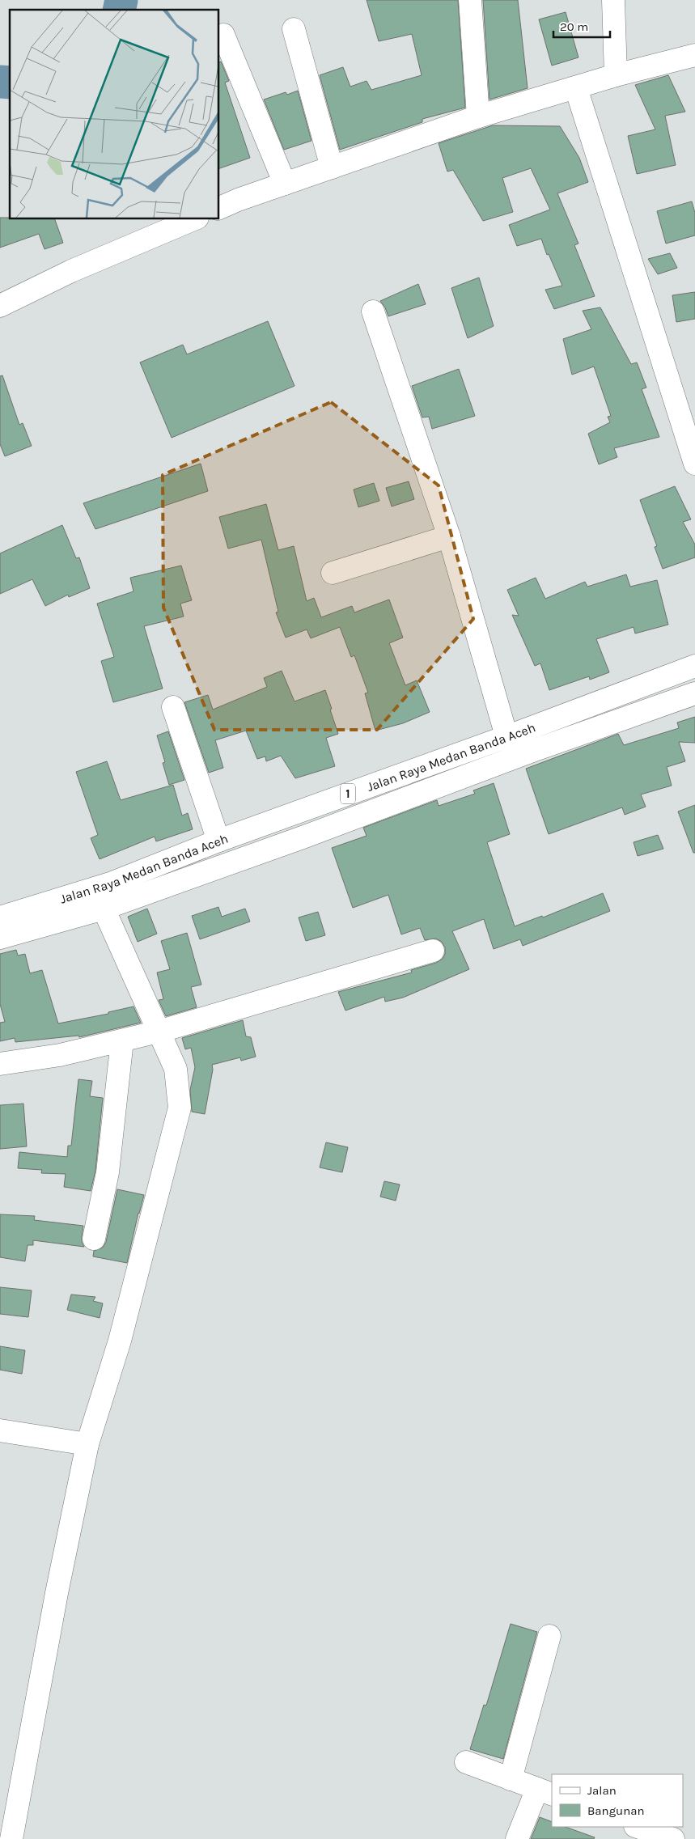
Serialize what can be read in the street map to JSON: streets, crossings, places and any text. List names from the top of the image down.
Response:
{
  "streets": {
    "main road": ["Jalan Raya Medan Banda Aceh", "1"]
  },
  "legend": ["Jalan", "Bangunan"],
  "scale_bar": "20 m"
}
